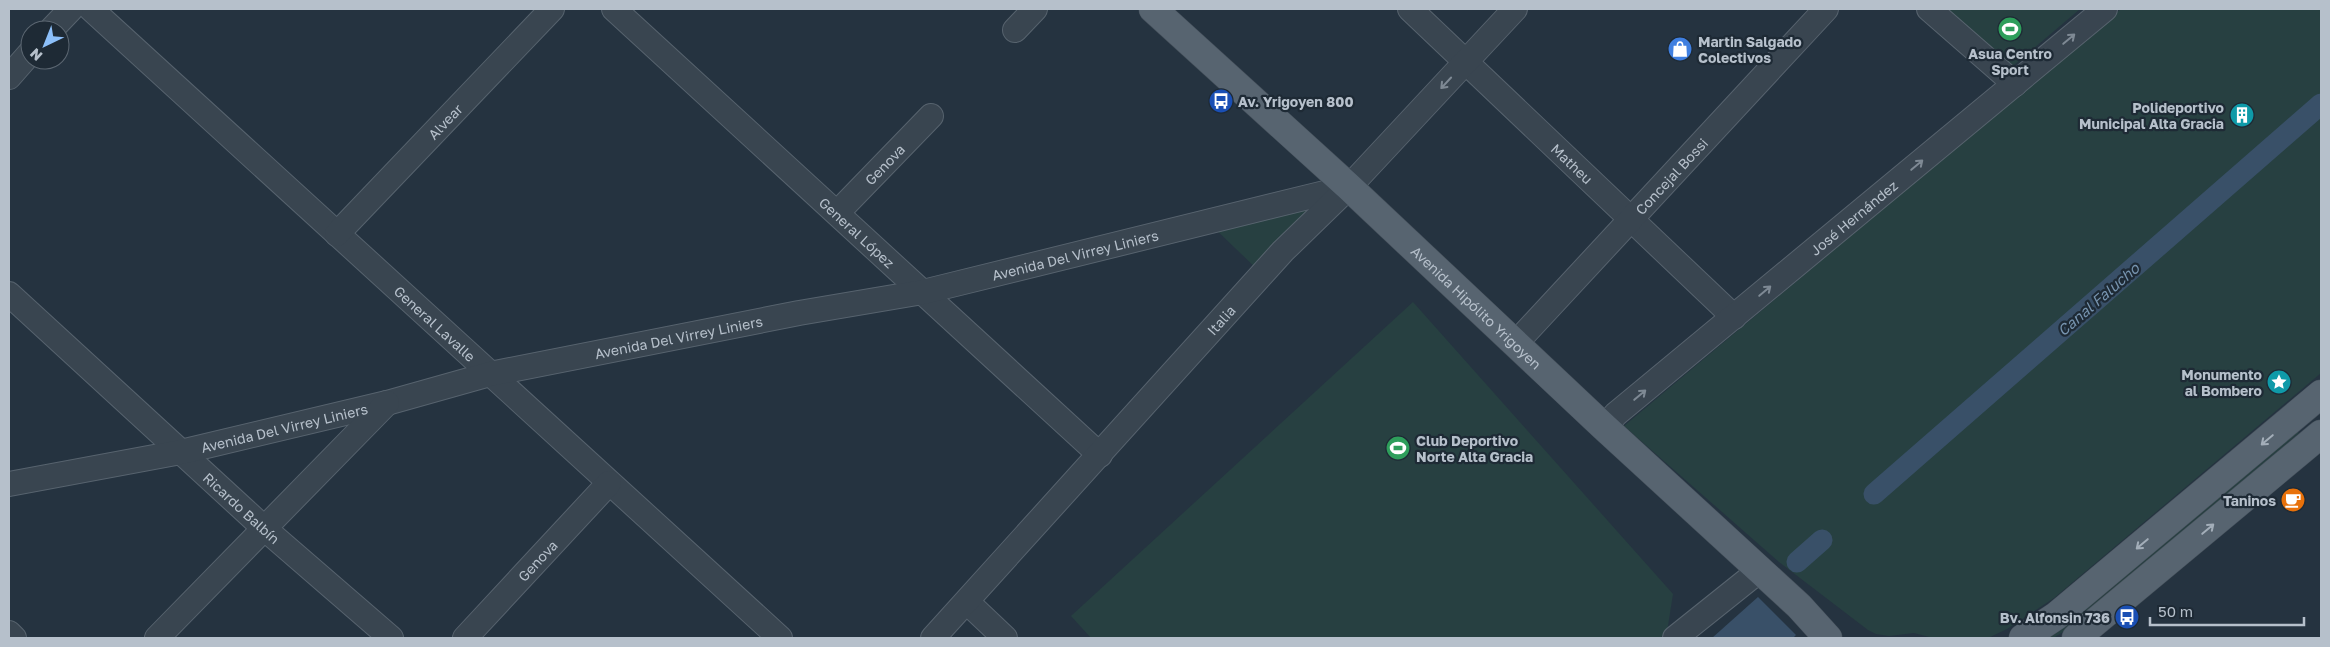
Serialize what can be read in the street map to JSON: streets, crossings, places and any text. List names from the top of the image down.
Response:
{
  "streets": {
    "main road": ["Avenida Hipólito Yrigoyen"],
    "street": [
      "Alvear",
      "Matheu",
      "Genova",
      "Concejal Bossi",
      "José Hernández",
      "General López",
      "Avenida Del Virrey Liniers",
      "Italia",
      "General Lavalle",
      "Ricardo Balbín"
    ]
  },
  "crossings": [
    ["Alvear", "General Lavalle"],
    ["Matheu", "Concejal Bossi"],
    ["Matheu", "José Hernández"],
    ["Matheu", "Italia"],
    ["Genova", "General López"],
    ["Genova", "General Lavalle"],
    ["Concejal Bossi", "Avenida Hipólito Yrigoyen"],
    ["José Hernández", "Avenida Hipólito Yrigoyen"],
    ["General López", "Avenida Del Virrey Liniers"],
    ["General López", "Italia"],
    ["Avenida Del Virrey Liniers", "Avenida Hipólito Yrigoyen"],
    ["Avenida Del Virrey Liniers", "Italia"],
    ["Avenida Del Virrey Liniers", "General Lavalle"],
    ["Avenida Del Virrey Liniers", "Ricardo Balbín"],
    ["Avenida Hipólito Yrigoyen", "Italia"]
  ],
  "one_way": ["José Hernández"],
  "water": ["Canal Falucho"],
  "places": {
    "sports": ["Asua Centro Sport", "Club Deportivo Norte Alta Gracia"],
    "shop": ["Martin Salgado Colectivos"],
    "bus stop": ["Av. Yrigoyen 800", "Bv. Alfonsin 736"],
    "building": ["Polideportivo Municipal Alta Gracia"],
    "place": ["Monumento al Bombero"],
    "cafe": ["Taninos"]
  },
  "scale_bar": "50 m",
  "north": "bottom left"
}
